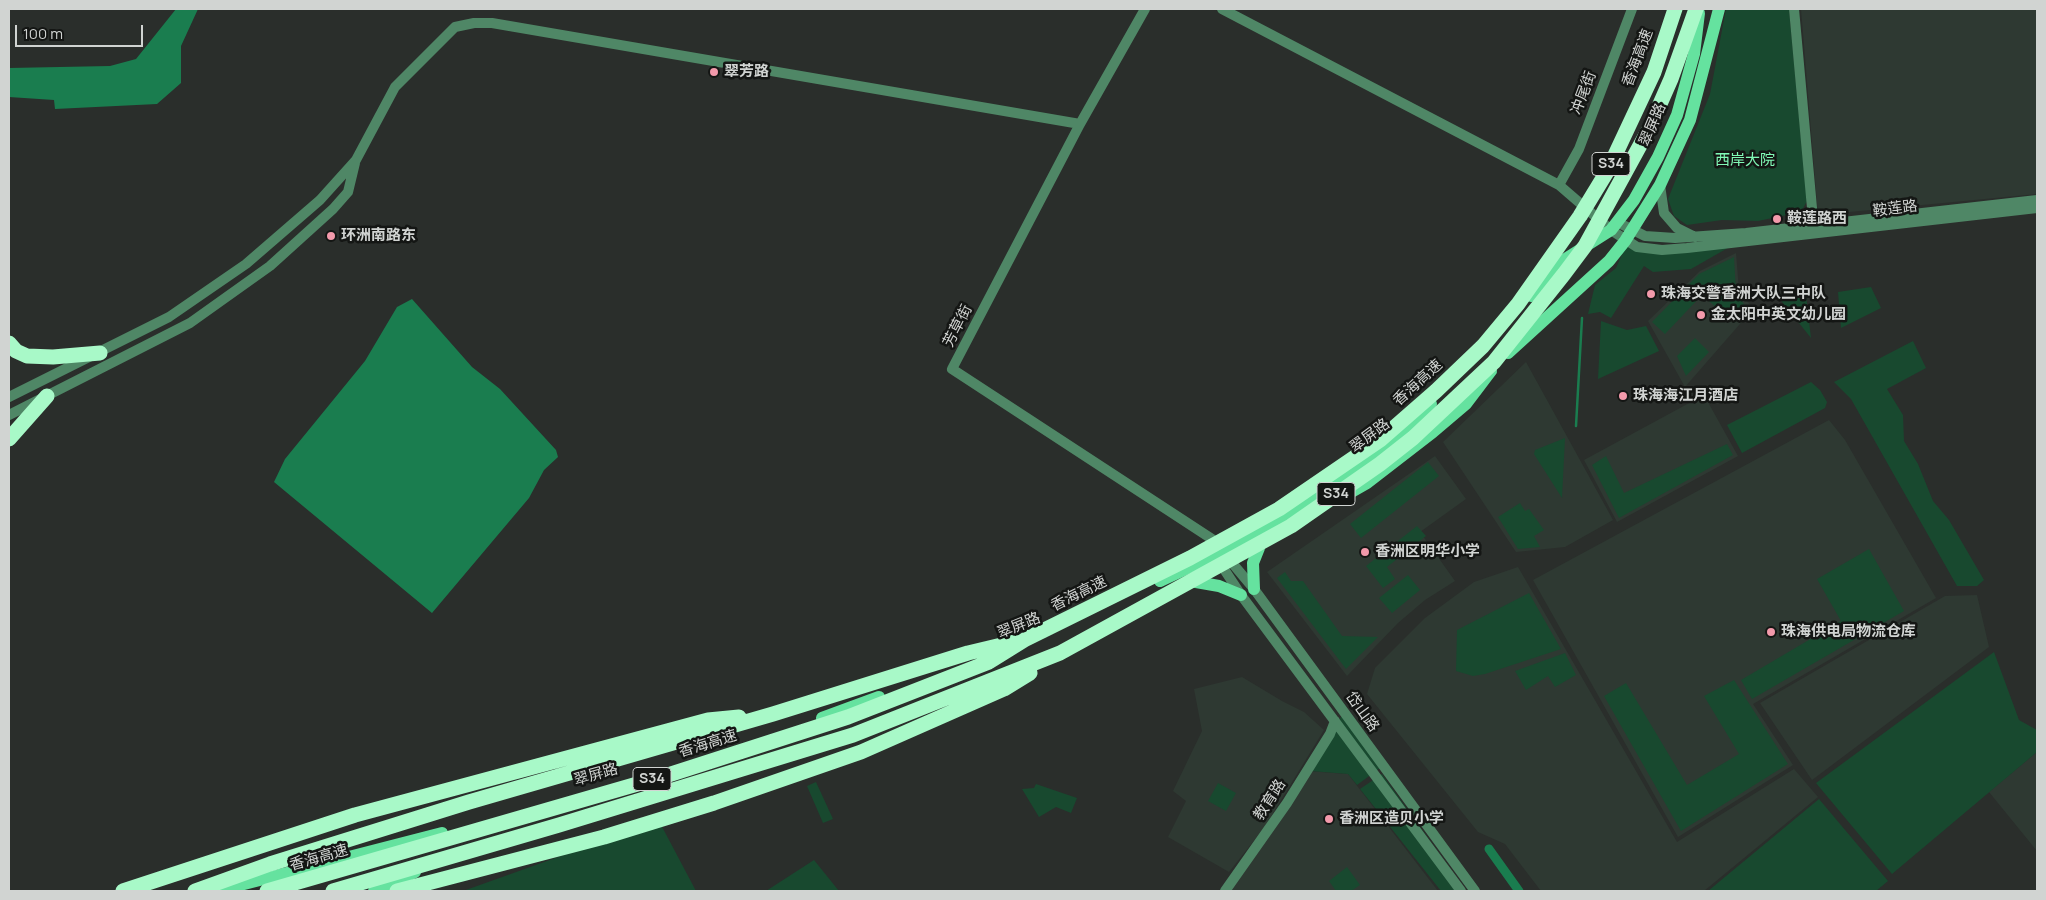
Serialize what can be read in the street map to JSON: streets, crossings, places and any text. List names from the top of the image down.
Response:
{
  "streets": {
    "highway": ["香海高速", "S34"],
    "main road": ["翠屏路"],
    "street": [
      "冲尾街",
      "鞍莲路",
      "芳草街",
      "岱山路",
      "教育路"
    ]
  },
  "crossings": [
    ["翠屏路", "鞍莲路"],
    ["翠屏路", "芳草街"],
    ["翠屏路", "岱山路"],
    ["芳草街", "岱山路"],
    ["岱山路", "教育路"]
  ],
  "parks": ["西岸大院"],
  "places": [
    "翠芳路",
    "鞍莲路西",
    "环洲南路东",
    "珠海交警香洲大队三中队",
    "金太阳中英文幼儿园",
    "珠海海江月酒店",
    "香洲区明华小学",
    "珠海供电局物流仓库",
    "香洲区造贝小学"
  ],
  "scale_bar": "100 m"
}
